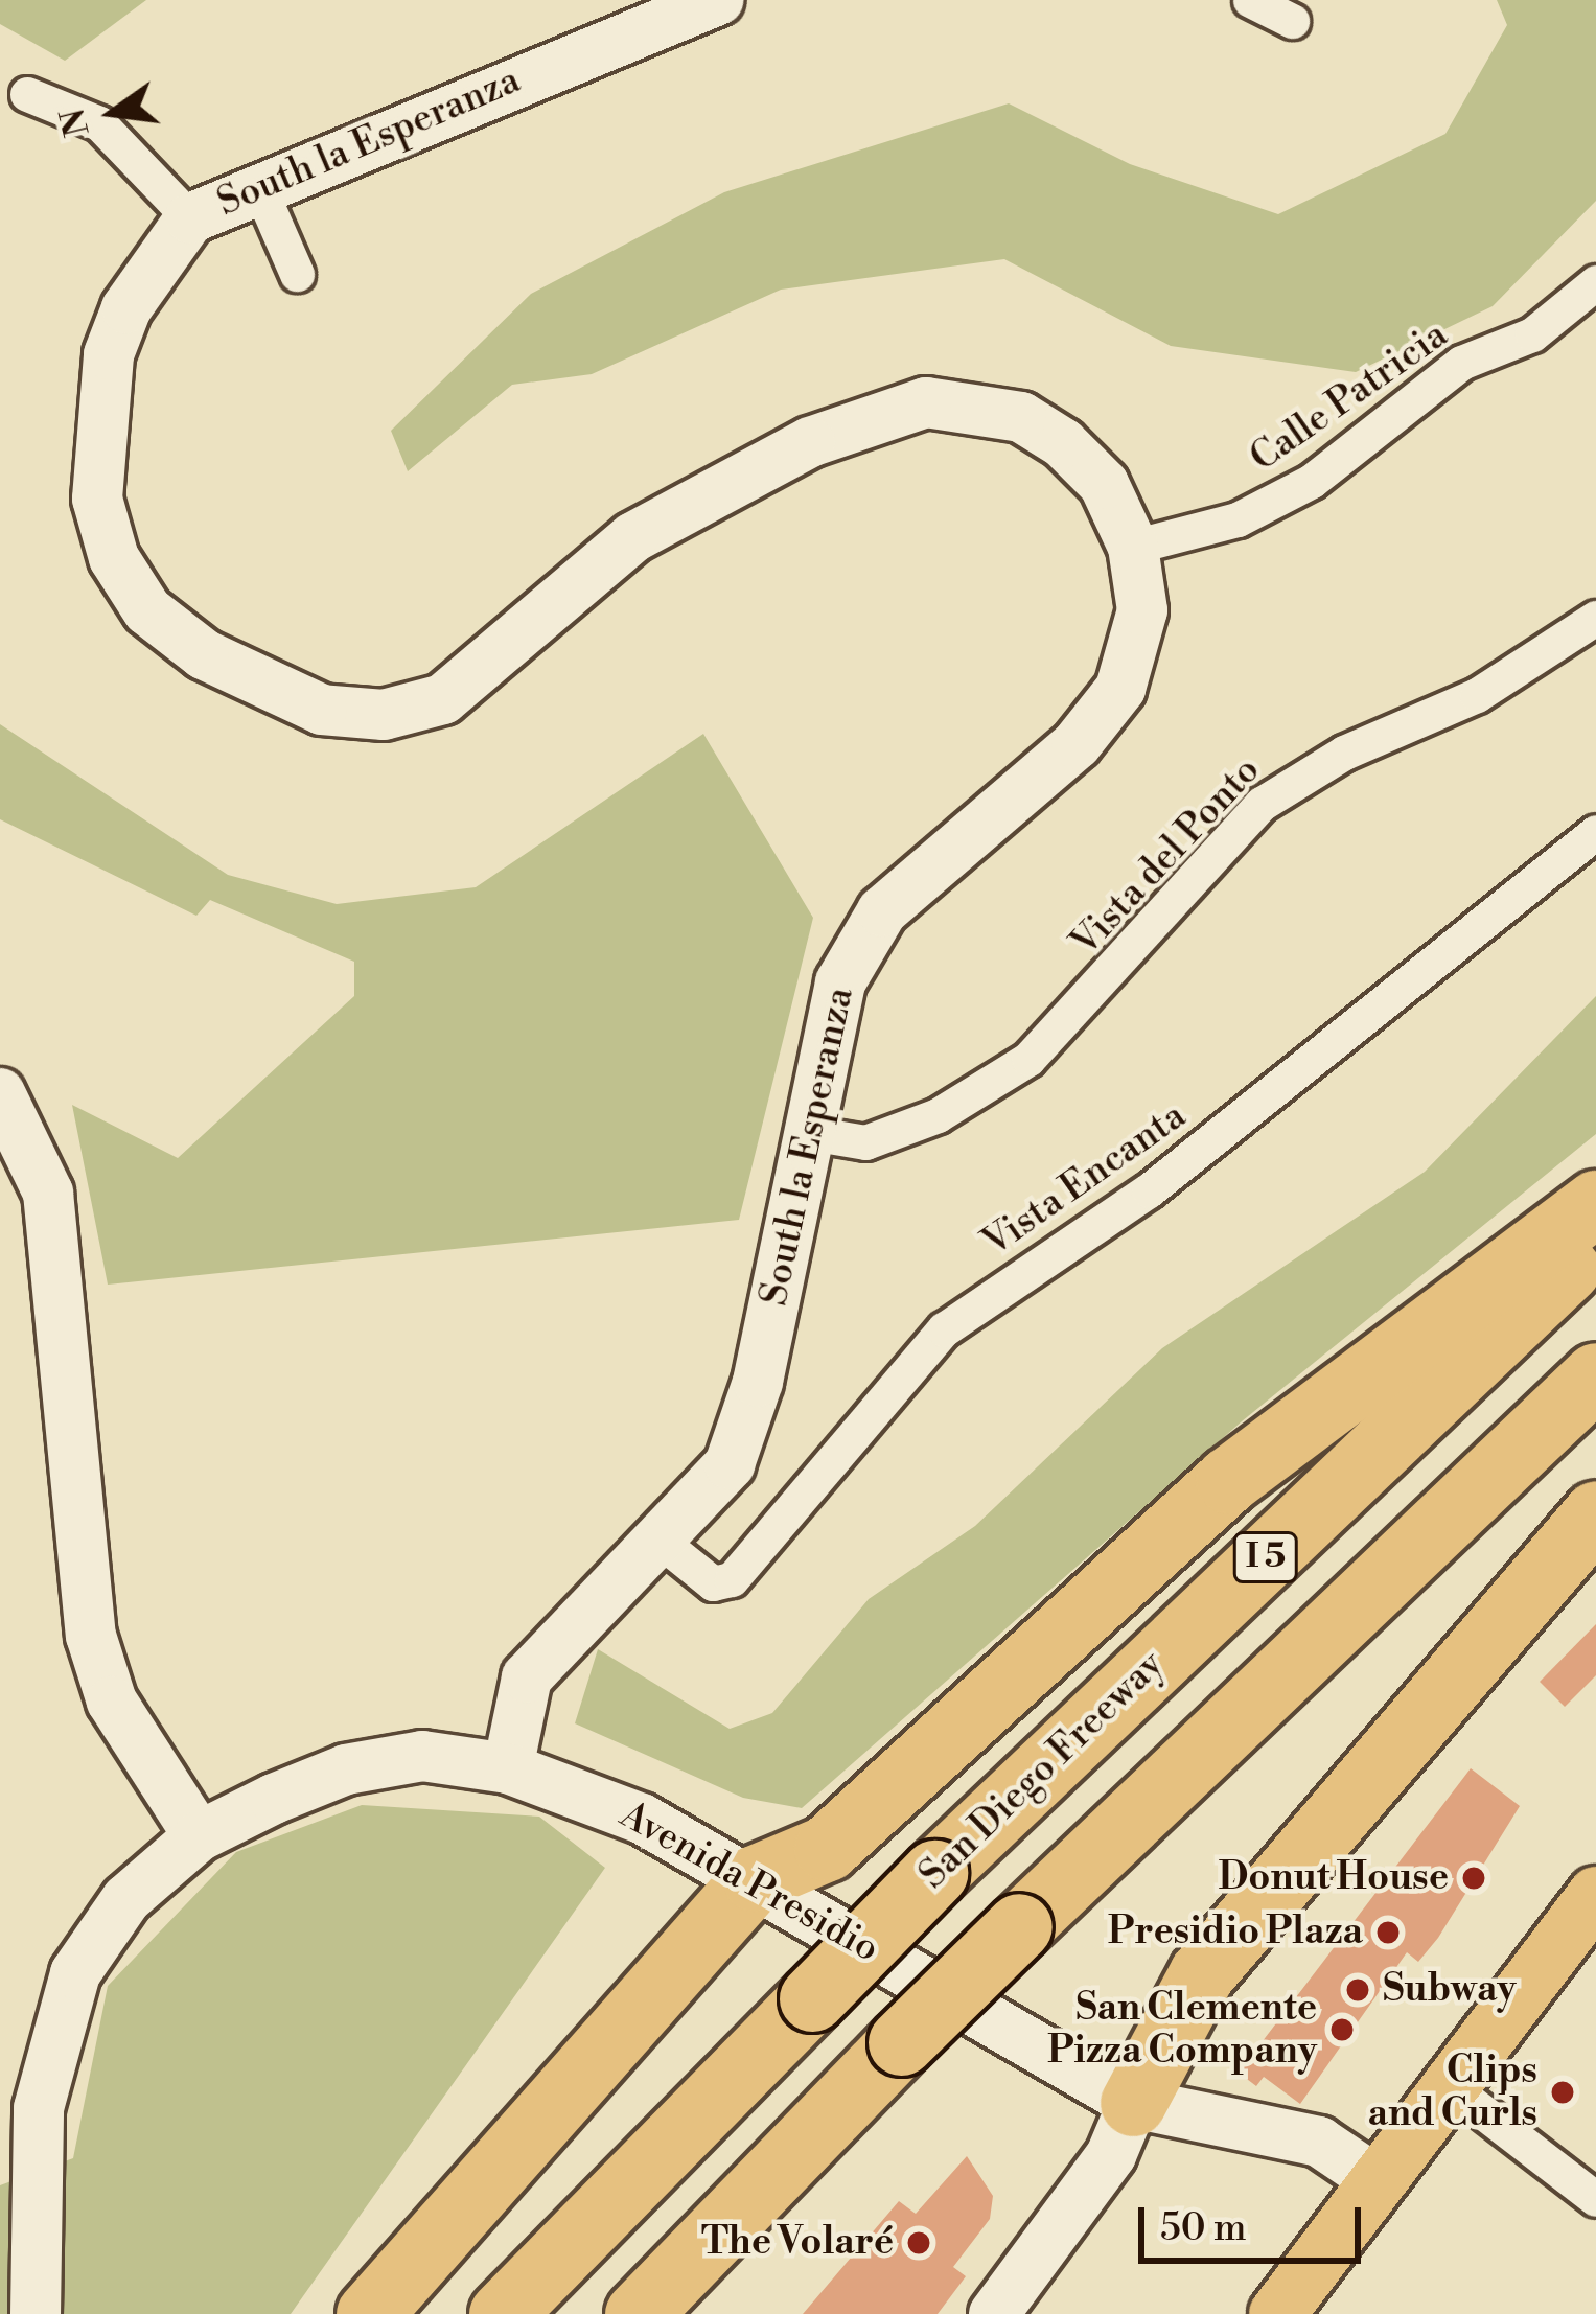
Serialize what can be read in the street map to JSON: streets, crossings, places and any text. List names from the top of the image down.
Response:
{
  "streets": {
    "highway": ["I 5", "San Diego Freeway"],
    "street": [
      "South la Esperanza",
      "Calle Patricia",
      "Vista del Ponto",
      "Vista Encanta",
      "Avenida Presidio"
    ]
  },
  "crossings": [
    ["South la Esperanza", "Calle Patricia"],
    ["South la Esperanza", "Vista del Ponto"],
    ["South la Esperanza", "Vista Encanta"],
    ["South la Esperanza", "Avenida Presidio"]
  ],
  "places": [
    "Donut House",
    "Presidio Plaza",
    "Subway",
    "San Clemente Pizza Company",
    "Clips and Curls",
    "The Volaré"
  ],
  "scale_bar": "50 m",
  "north": "left"
}
